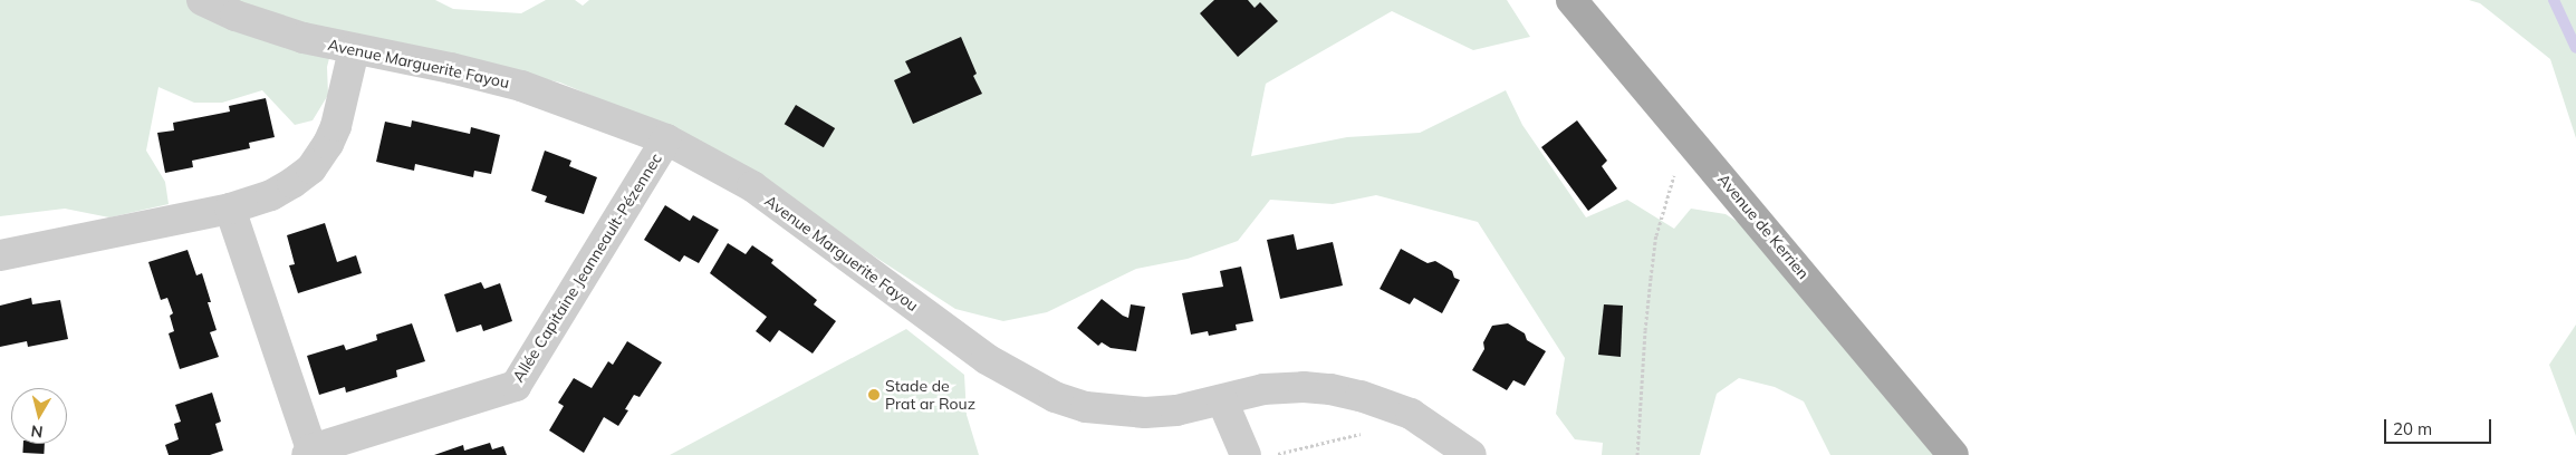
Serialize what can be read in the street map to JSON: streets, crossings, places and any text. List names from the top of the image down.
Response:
{
  "streets": {
    "main road": ["Avenue de Kerrien"],
    "street": ["Avenue Marguerite Fayou", "Allée Capitaine Jeanneault-Pézennec"]
  },
  "crossings": [
    ["Avenue Marguerite Fayou", "Allée Capitaine Jeanneault-Pézennec"]
  ],
  "places": ["Stade de Prat ar Rouz"],
  "scale_bar": "20 m",
  "north": "bottom"
}
